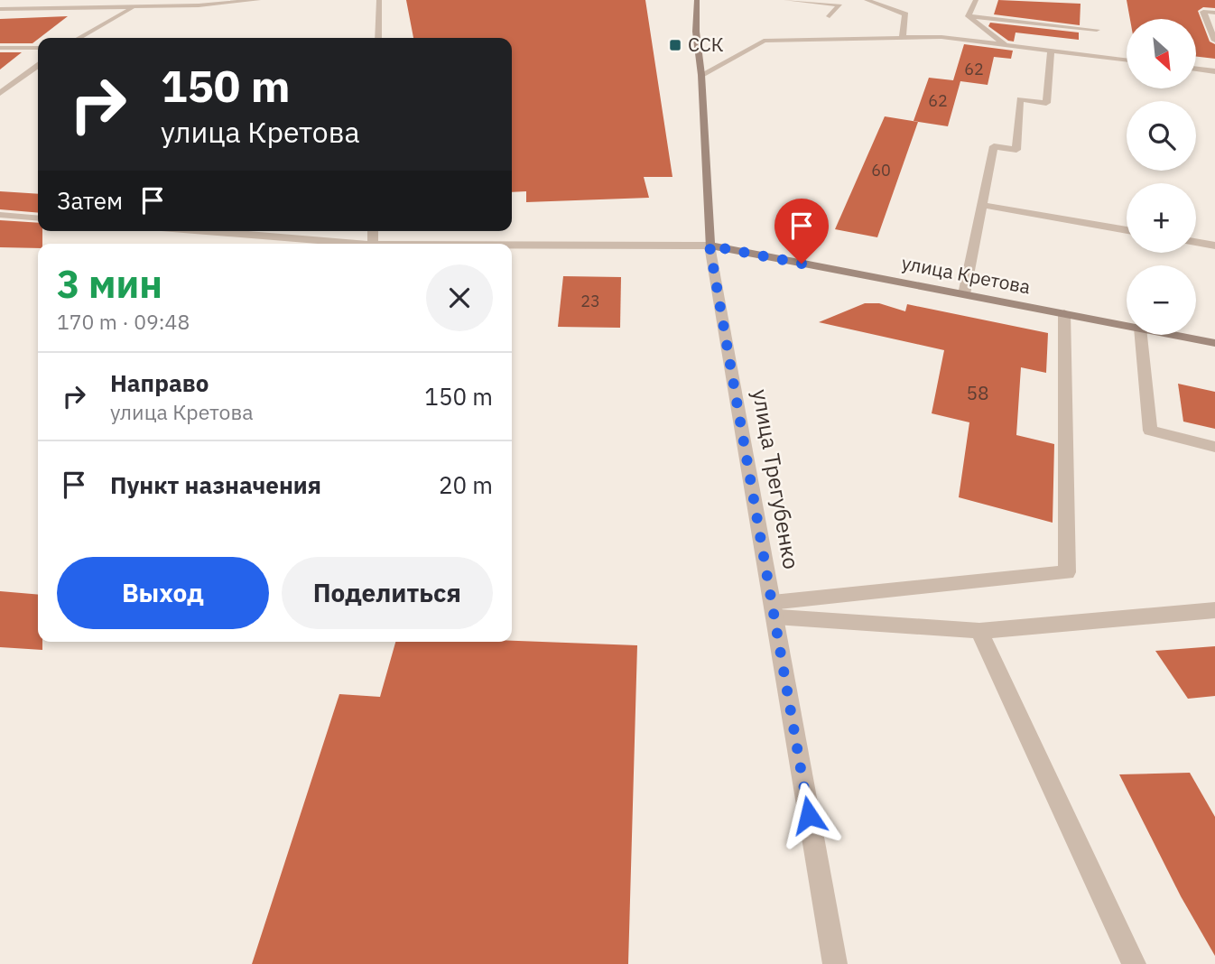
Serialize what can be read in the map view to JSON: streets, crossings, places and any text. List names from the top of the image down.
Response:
{
  "streets": {
    "street": ["улица Кретова", "улица Трегубенко"]
  },
  "crossings": [
    ["улица Кретова", "улица Трегубенко"]
  ],
  "places": {
    "transit": ["ССК"]
  },
  "house_numbers": [
    "62",
    "62",
    "60",
    "23",
    "58"
  ],
  "north": "bottom right",
  "page": {
    "map_buttons": ["+", "−"],
    "turn": ["150 m", "улица Кретова"],
    "then": "Затем",
    "heading": ["3 мин", "170 m · 09:48"],
    "list": [
      {
        "name": "Направо",
        "note": "улица Кретова",
        "value": "150 m"
      },
      {
        "name": "Пункт назначения",
        "value": "20 m"
      }
    ],
    "buttons": ["Выход", "Поделиться"]
  }
}
